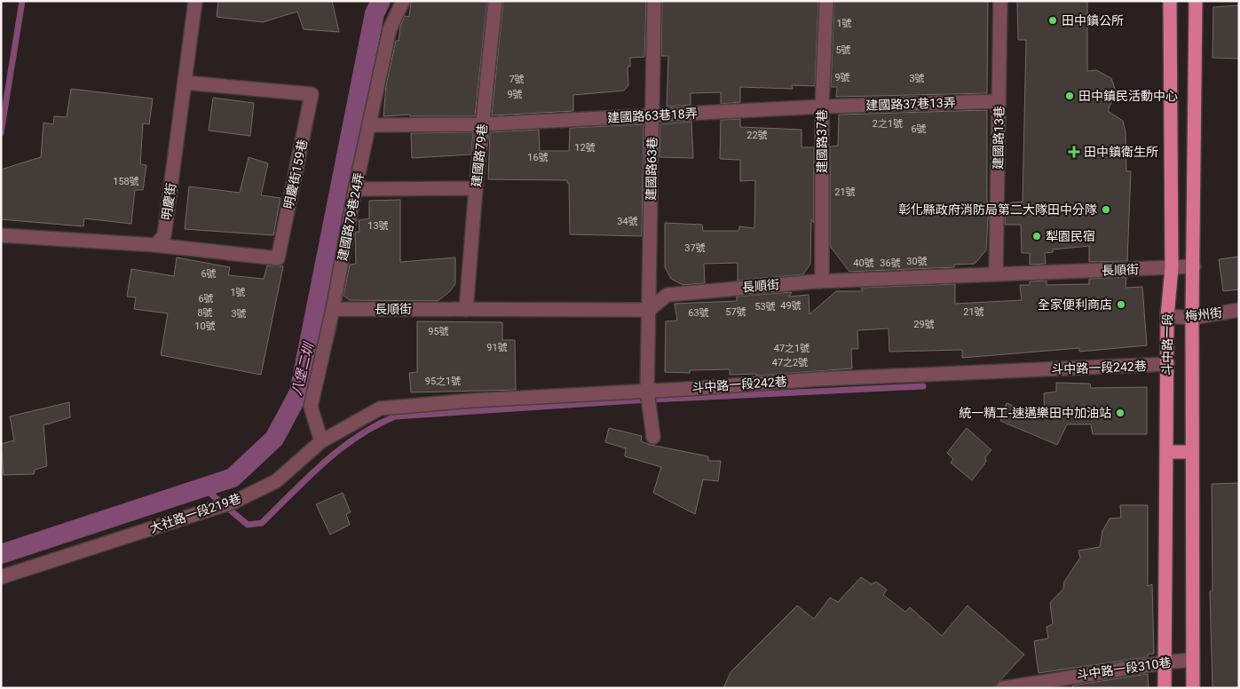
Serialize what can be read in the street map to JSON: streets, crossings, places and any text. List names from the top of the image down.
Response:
{
  "streets": {
    "main road": ["斗中路一段"],
    "street": [
      "建國路37巷13弄",
      "建國路63巷18弄",
      "建國路13巷",
      "建國路37巷",
      "建國路79巷",
      "建國路63巷",
      "明慶街159巷",
      "明慶街",
      "建國路79巷24弄",
      "長順街",
      "梅州街",
      "斗中路一段242巷",
      "大社路一段219巷",
      "斗中路一段310巷"
    ]
  },
  "crossings": [
    ["建國路37巷13弄", "建國路63巷18弄"],
    ["建國路37巷13弄", "建國路13巷"],
    ["建國路37巷13弄", "建國路37巷"],
    ["建國路63巷18弄", "建國路37巷"],
    ["建國路63巷18弄", "建國路79巷"],
    ["建國路63巷18弄", "建國路63巷"],
    ["建國路13巷", "長順街"],
    ["建國路37巷", "長順街"],
    ["建國路79巷", "長順街"],
    ["建國路63巷", "長順街"],
    ["建國路63巷", "斗中路一段242巷"],
    ["明慶街159巷", "明慶街"],
    ["建國路79巷24弄", "長順街"],
    ["長順街", "斗中路一段"],
    ["梅州街", "斗中路一段"],
    ["斗中路一段", "斗中路一段242巷"],
    ["斗中路一段", "斗中路一段310巷"],
    ["斗中路一段242巷", "大社路一段219巷"]
  ],
  "water": ["八堡二圳"],
  "places": {
    "other": [
      "田中鎮公所",
      "田中鎮民活動中心",
      "彰化縣政府消防局第二大隊田中分隊",
      "犁園民宿",
      "全家便利商店",
      "統一精工-速邁樂田中加油站"
    ],
    "health": ["田中鎮衛生所"]
  },
  "house_numbers": [
    "1號",
    "5號",
    "9號",
    "3號",
    "7號",
    "9號",
    "2之1號",
    "6號",
    "22號",
    "12號",
    "16號",
    "158號",
    "21號",
    "34號",
    "13號",
    "37號",
    "30號",
    "40號",
    "36號",
    "6號",
    "1號",
    "6號",
    "49號",
    "53號",
    "57號",
    "21號",
    "8號",
    "63號",
    "3號",
    "29號",
    "10號",
    "95號",
    "91號",
    "47之1號",
    "47之2號",
    "95之1號"
  ]
}
